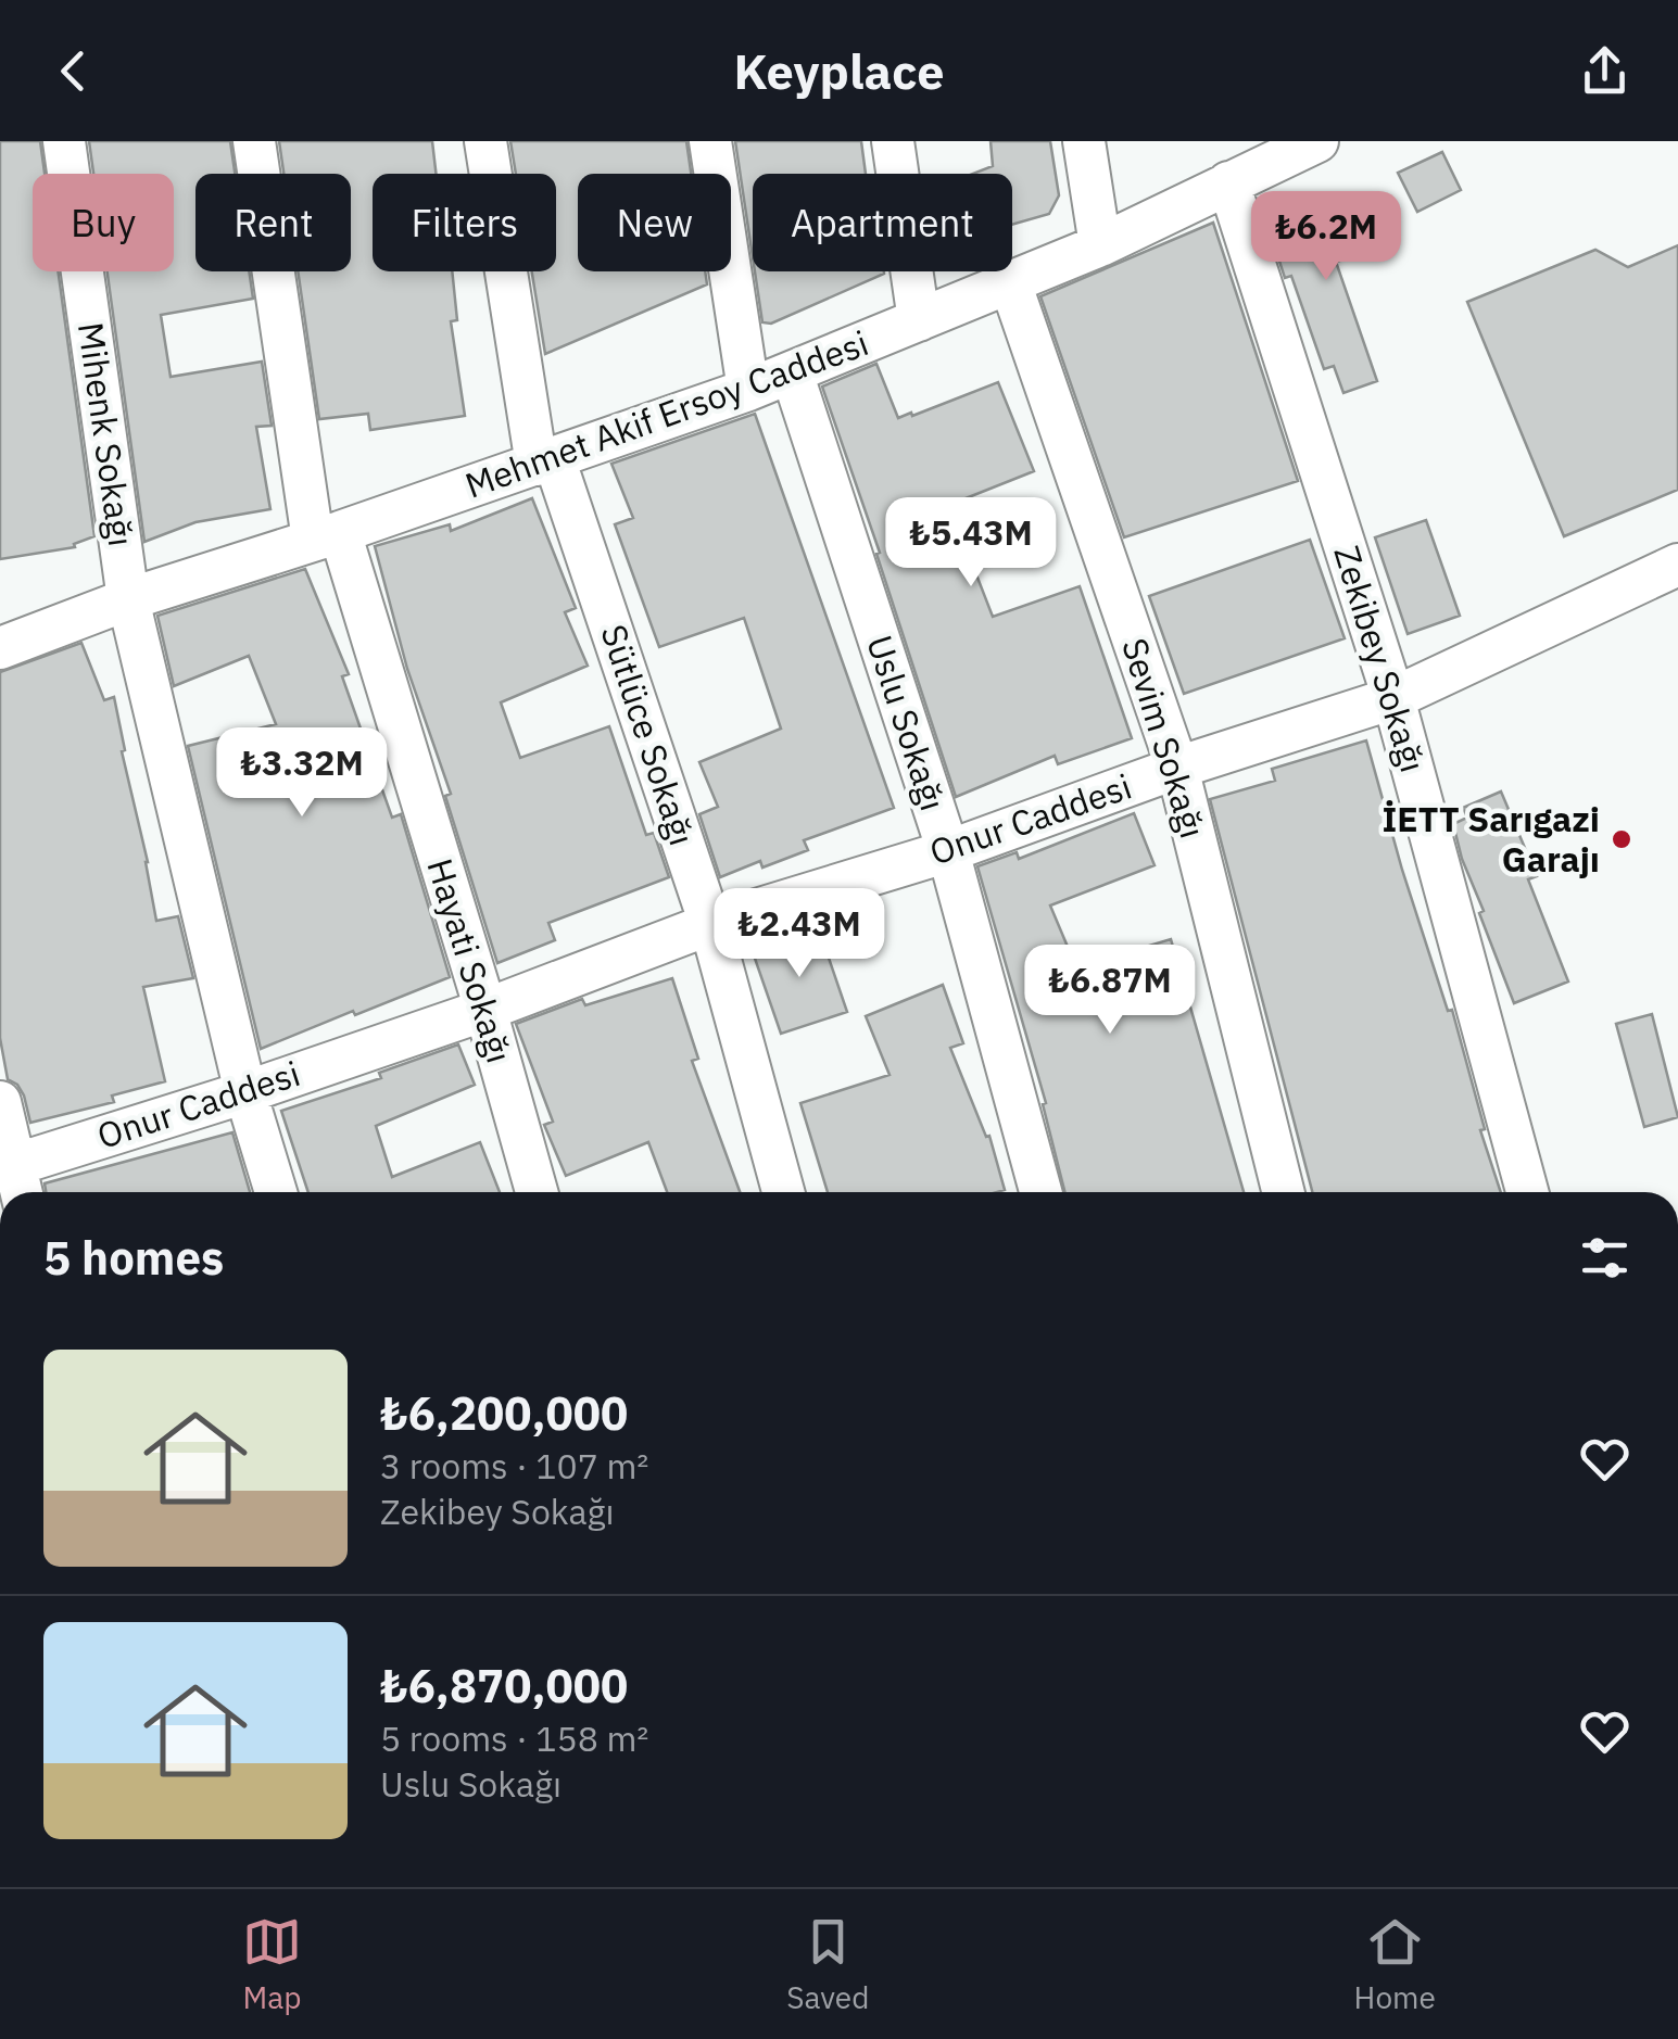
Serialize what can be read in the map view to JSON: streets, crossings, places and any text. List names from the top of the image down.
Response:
{
  "streets": {
    "street": [
      "Mehmet Akif Ersoy Caddesi",
      "Mihenk Sokağı",
      "Zekibey Sokağı",
      "Uslu Sokağı",
      "Sütlüce Sokağı",
      "Sevim Sokağı",
      "Onur Caddesi",
      "Hayati Sokağı"
    ]
  },
  "crossings": [
    ["Mehmet Akif Ersoy Caddesi", "Mihenk Sokağı"],
    ["Mehmet Akif Ersoy Caddesi", "Zekibey Sokağı"],
    ["Mehmet Akif Ersoy Caddesi", "Uslu Sokağı"],
    ["Mehmet Akif Ersoy Caddesi", "Sütlüce Sokağı"],
    ["Mehmet Akif Ersoy Caddesi", "Sevim Sokağı"],
    ["Mehmet Akif Ersoy Caddesi", "Hayati Sokağı"],
    ["Mihenk Sokağı", "Onur Caddesi"],
    ["Zekibey Sokağı", "Onur Caddesi"],
    ["Uslu Sokağı", "Onur Caddesi"],
    ["Sütlüce Sokağı", "Onur Caddesi"],
    ["Sevim Sokağı", "Onur Caddesi"],
    ["Onur Caddesi", "Hayati Sokağı"]
  ],
  "places": ["İETT Sarıgazi Garajı"],
  "page": {
    "header": "Keyplace",
    "chip": [
      "Buy",
      "Rent",
      "Filters",
      "New",
      "Apartment"
    ],
    "price": [
      "₺6.2M",
      "₺5.43M",
      "₺3.32M",
      "₺2.43M",
      "₺6.87M"
    ],
    "heading": "5 homes",
    "list": [
      {
        "name": "₺6,200,000",
        "note": "3 rooms · 107 m² · Zekibey Sokağı"
      },
      {
        "name": "₺6,870,000",
        "note": "5 rooms · 158 m² · Uslu Sokağı"
      }
    ],
    "tabs": ["Map", "Saved", "Home"]
  }
}
